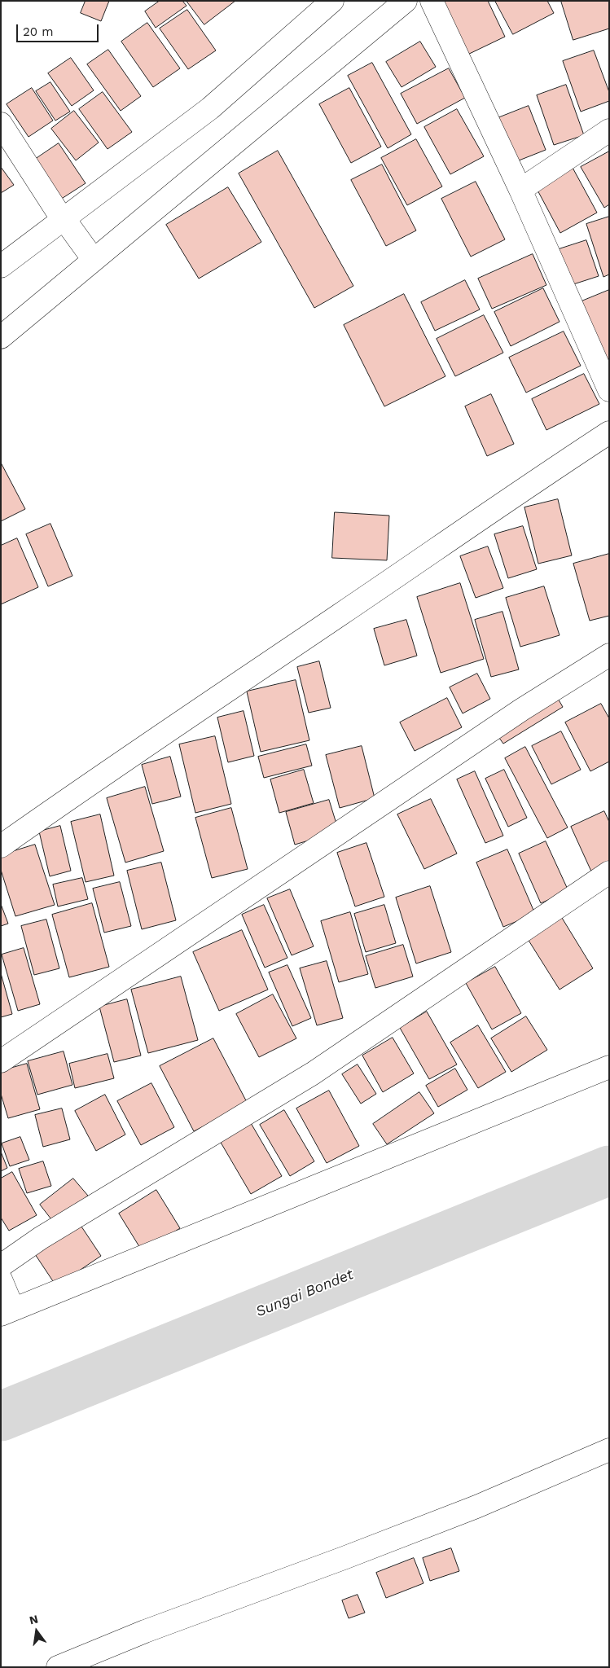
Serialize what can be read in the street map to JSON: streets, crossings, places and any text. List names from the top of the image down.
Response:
{
  "water": ["Sungai Bondet"],
  "scale_bar": "20 m",
  "north": "top"
}
